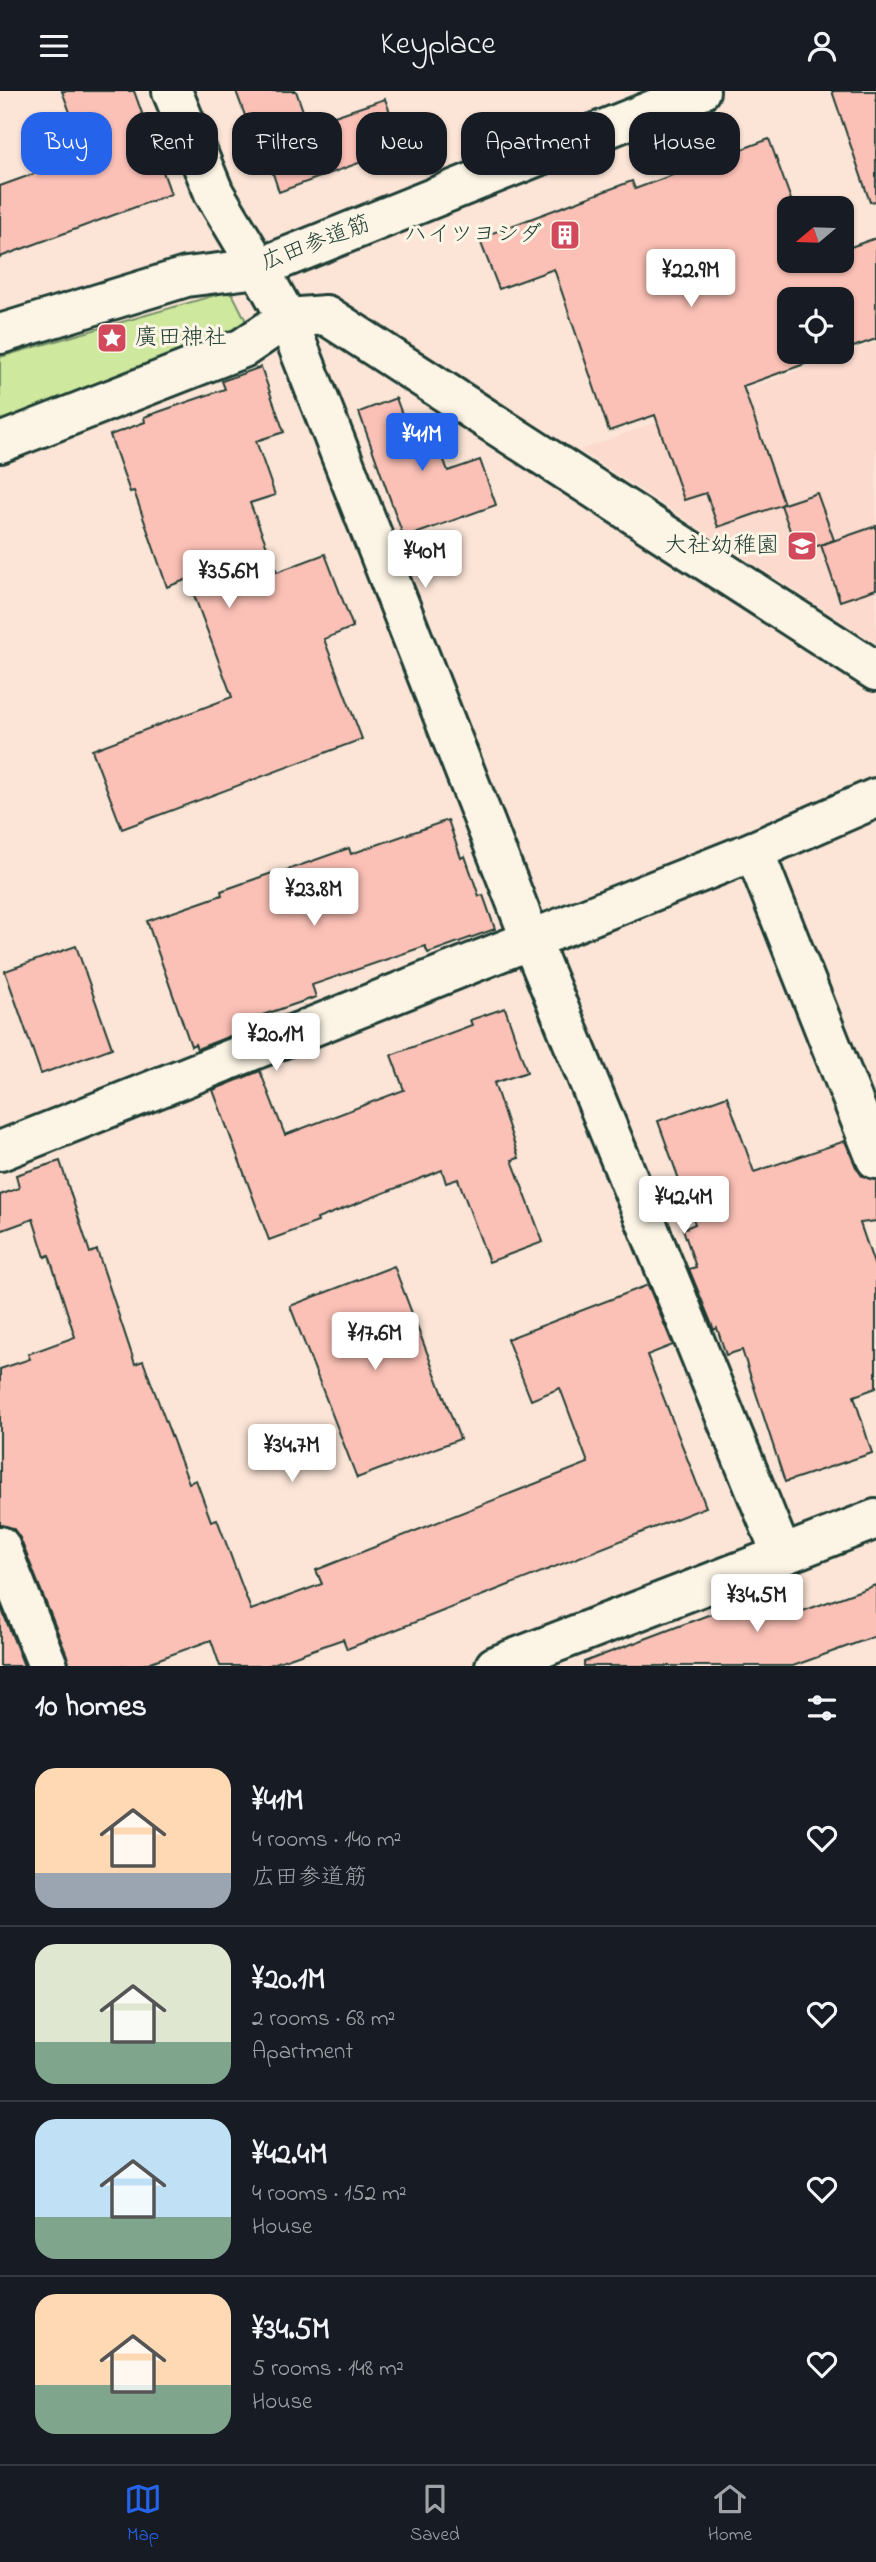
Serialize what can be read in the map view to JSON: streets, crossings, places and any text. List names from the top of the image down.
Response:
{
  "streets": {
    "street": ["広田参道筋"]
  },
  "places": {
    "building": ["ハイツヨシダ"],
    "place": ["廣田神社"],
    "school or university": ["大社幼稚園"]
  },
  "north": "left",
  "page": {
    "header": "Keyplace",
    "chip": [
      "Buy",
      "Rent",
      "Filters",
      "New",
      "Apartment",
      "House"
    ],
    "price": [
      "¥22.9M",
      "¥41M",
      "¥40M",
      "¥35.6M",
      "¥23.8M",
      "¥20.1M",
      "¥42.4M",
      "¥17.6M",
      "¥34.7M",
      "¥34.5M"
    ],
    "heading": "10 homes",
    "list": [
      {
        "name": "¥41M",
        "note": "4 rooms · 140 m² · 広田参道筋"
      },
      {
        "name": "¥20.1M",
        "note": "2 rooms · 68 m² · Apartment"
      },
      {
        "name": "¥42.4M",
        "note": "4 rooms · 152 m² · House"
      },
      {
        "name": "¥34.5M",
        "note": "5 rooms · 148 m² · House"
      }
    ],
    "tabs": ["Map", "Saved", "Home"]
  }
}
